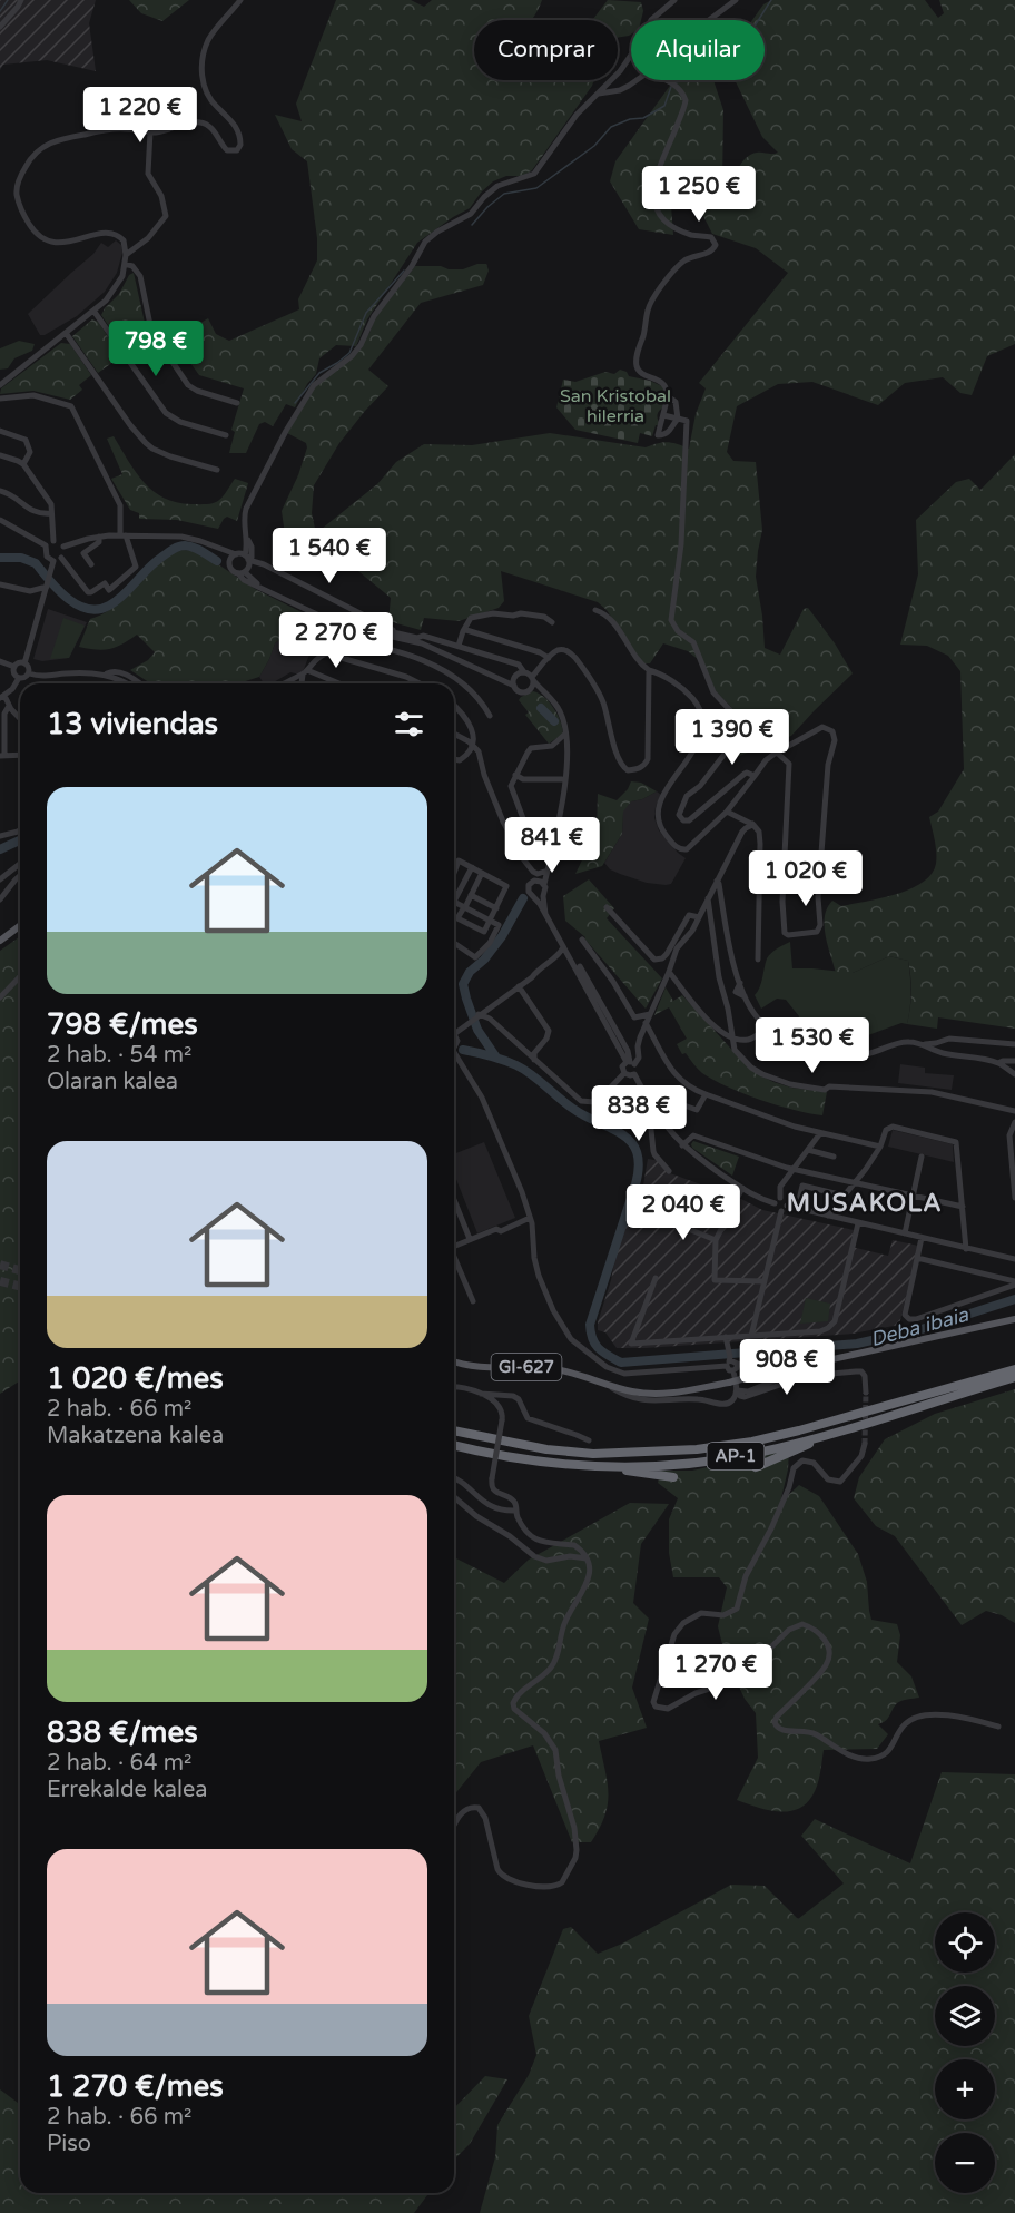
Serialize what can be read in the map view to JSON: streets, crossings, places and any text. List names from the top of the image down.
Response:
{
  "streets": {
    "highway": ["AP-1"],
    "main road": ["GI-627"]
  },
  "districts": ["MUSAKOLA"],
  "water": ["Deba ibaia"],
  "parks": ["San Kristobal hilerria"],
  "page": {
    "chip": ["Comprar", "Alquilar"],
    "price": [
      "1 220 €",
      "1 250 €",
      "798 €",
      "1 540 €",
      "2 270 €",
      "1 390 €",
      "841 €",
      "1 020 €",
      "1 530 €",
      "838 €",
      "2 040 €",
      "908 €",
      "1 270 €"
    ],
    "heading": "13 viviendas",
    "list": [
      {
        "name": "798 €/mes",
        "note": "2 hab. · 54 m² · Olaran kalea"
      },
      {
        "name": "1 020 €/mes",
        "note": "2 hab. · 66 m² · Makatzena kalea"
      },
      {
        "name": "838 €/mes",
        "note": "2 hab. · 64 m² · Errekalde kalea"
      },
      {
        "name": "1 270 €/mes",
        "note": "2 hab. · 66 m² · Piso"
      }
    ],
    "map_buttons": ["+", "−"]
  }
}
